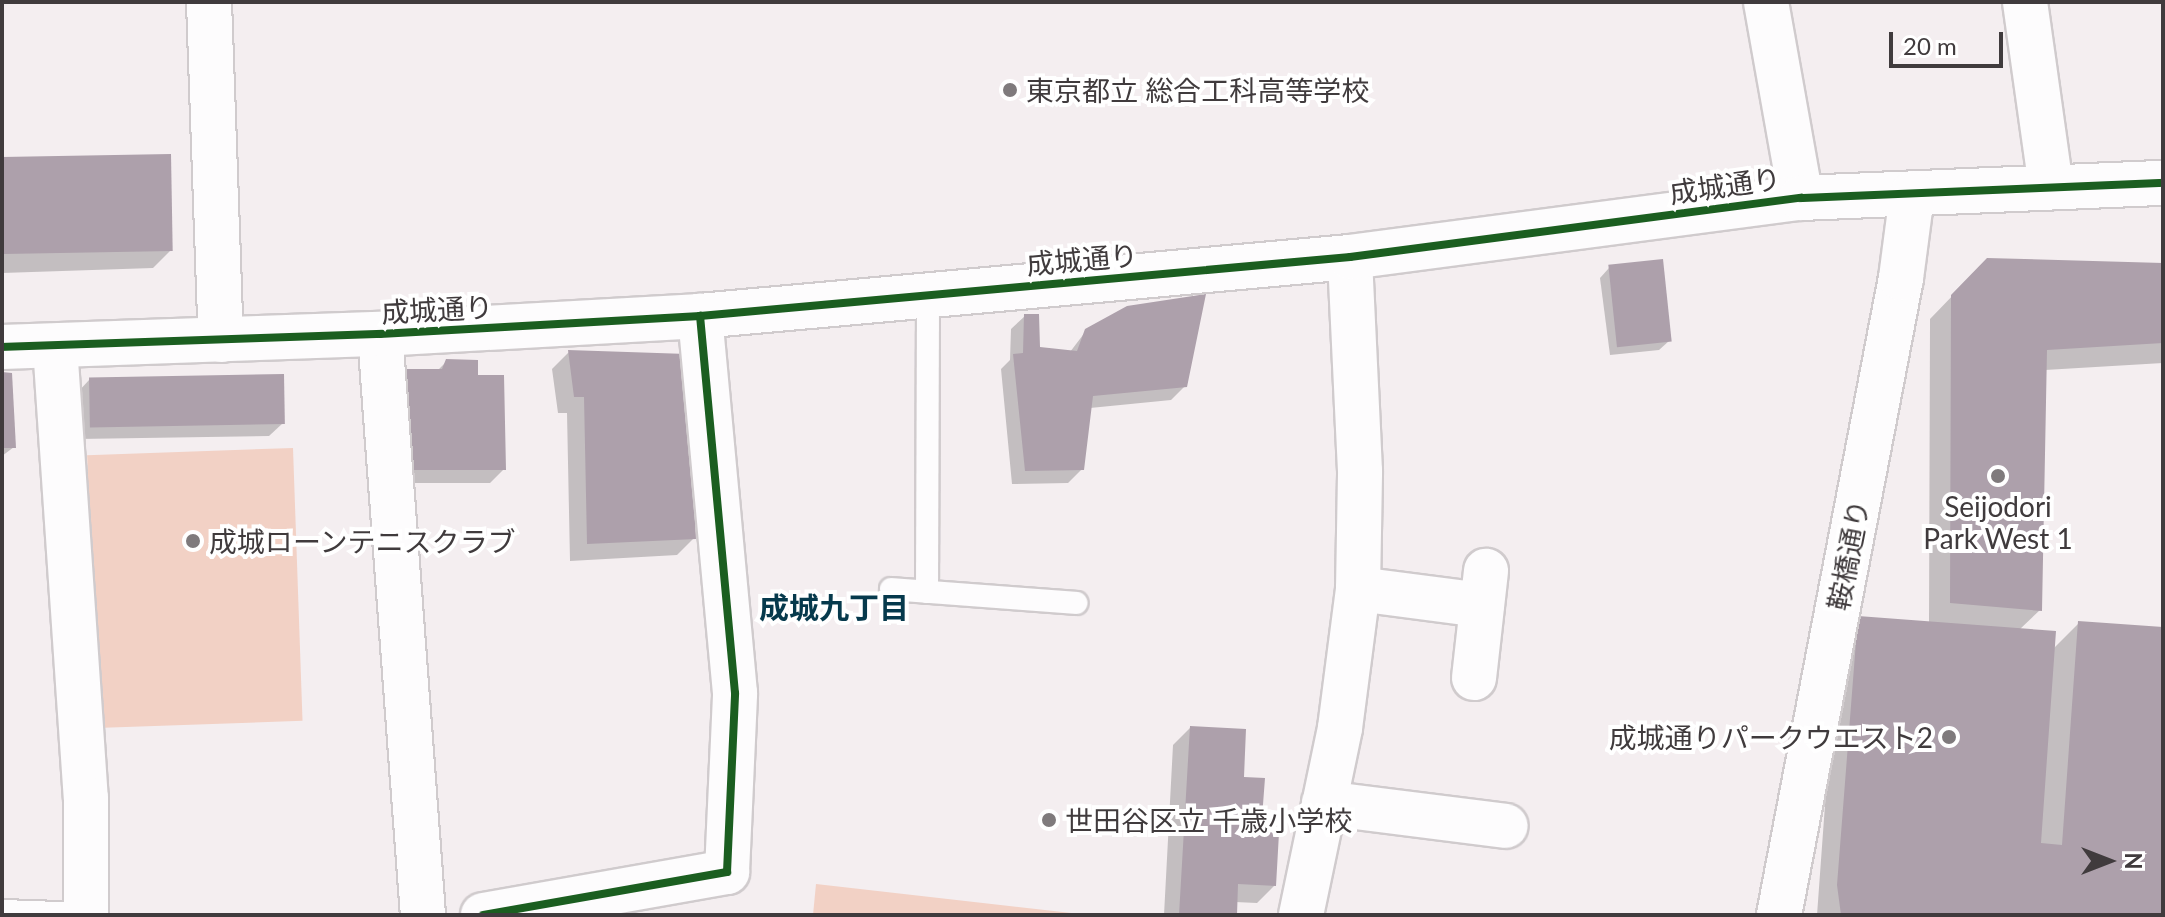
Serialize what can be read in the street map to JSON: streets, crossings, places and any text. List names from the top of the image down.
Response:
{
  "streets": {
    "street": ["成城通り", "鞍橋通り"]
  },
  "crossings": [
    ["成城通り", "鞍橋通り"]
  ],
  "districts": ["成城九丁目"],
  "places": [
    "東京都立 総合工科高等学校",
    "Seijodori Park West 1",
    "成城ローンテニスクラブ",
    "成城通りパークウエスト2",
    "世田谷区立 千歳小学校"
  ],
  "scale_bar": "20 m",
  "north": "right"
}
